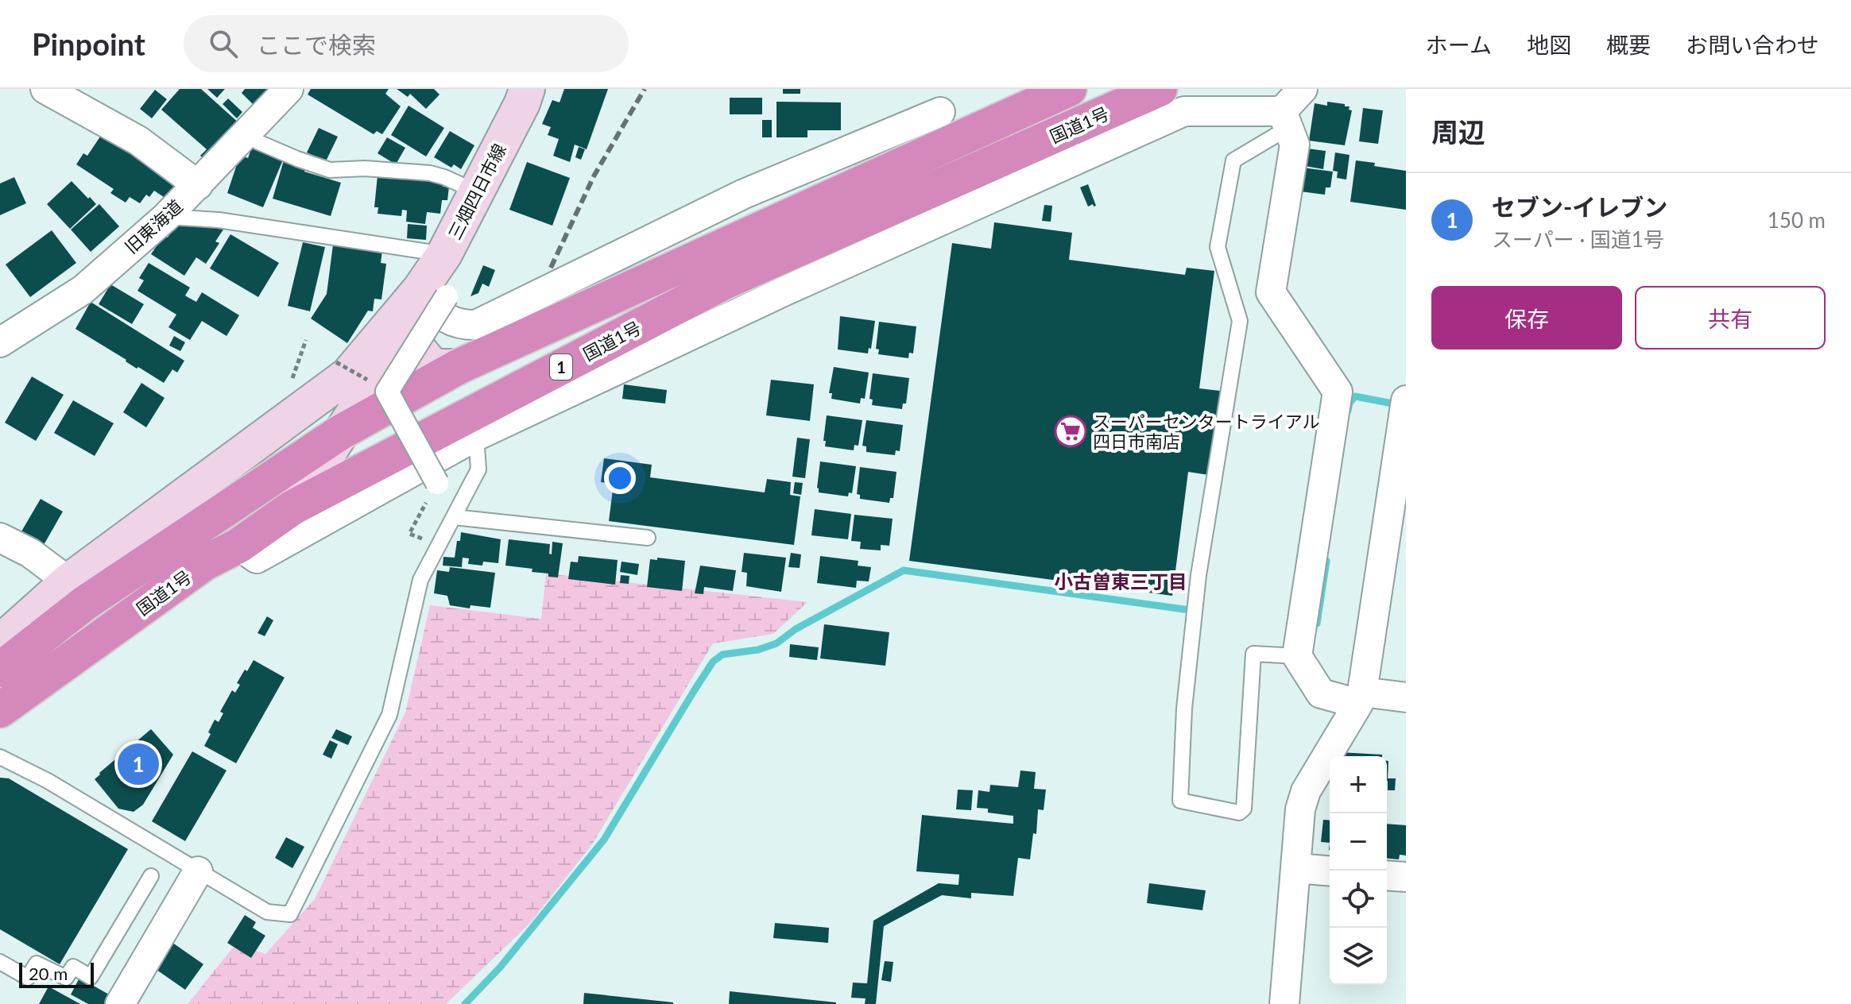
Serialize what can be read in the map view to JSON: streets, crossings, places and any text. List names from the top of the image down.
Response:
{
  "streets": {
    "highway": ["国道1号", "1"],
    "main road": ["三畑四日市線"],
    "street": ["旧東海道"]
  },
  "districts": ["小古曽東三丁目"],
  "places": {
    "supermarket": ["スーパーセンタートライアル 四日市南店"]
  },
  "scale_bar": "20 m",
  "page": {
    "header": "Pinpoint",
    "search": "ここで検索",
    "nav": [
      "ホーム",
      "地図",
      "概要",
      "お問い合わせ"
    ],
    "heading": "周辺",
    "list": [
      {
        "mark": "1",
        "name": "セブン-イレブン",
        "note": "スーパー · 国道1号",
        "value": "150 m"
      }
    ],
    "buttons": ["保存", "共有"],
    "pins": "1",
    "map_buttons": ["+", "−"],
    "scale": "20 m"
  }
}
